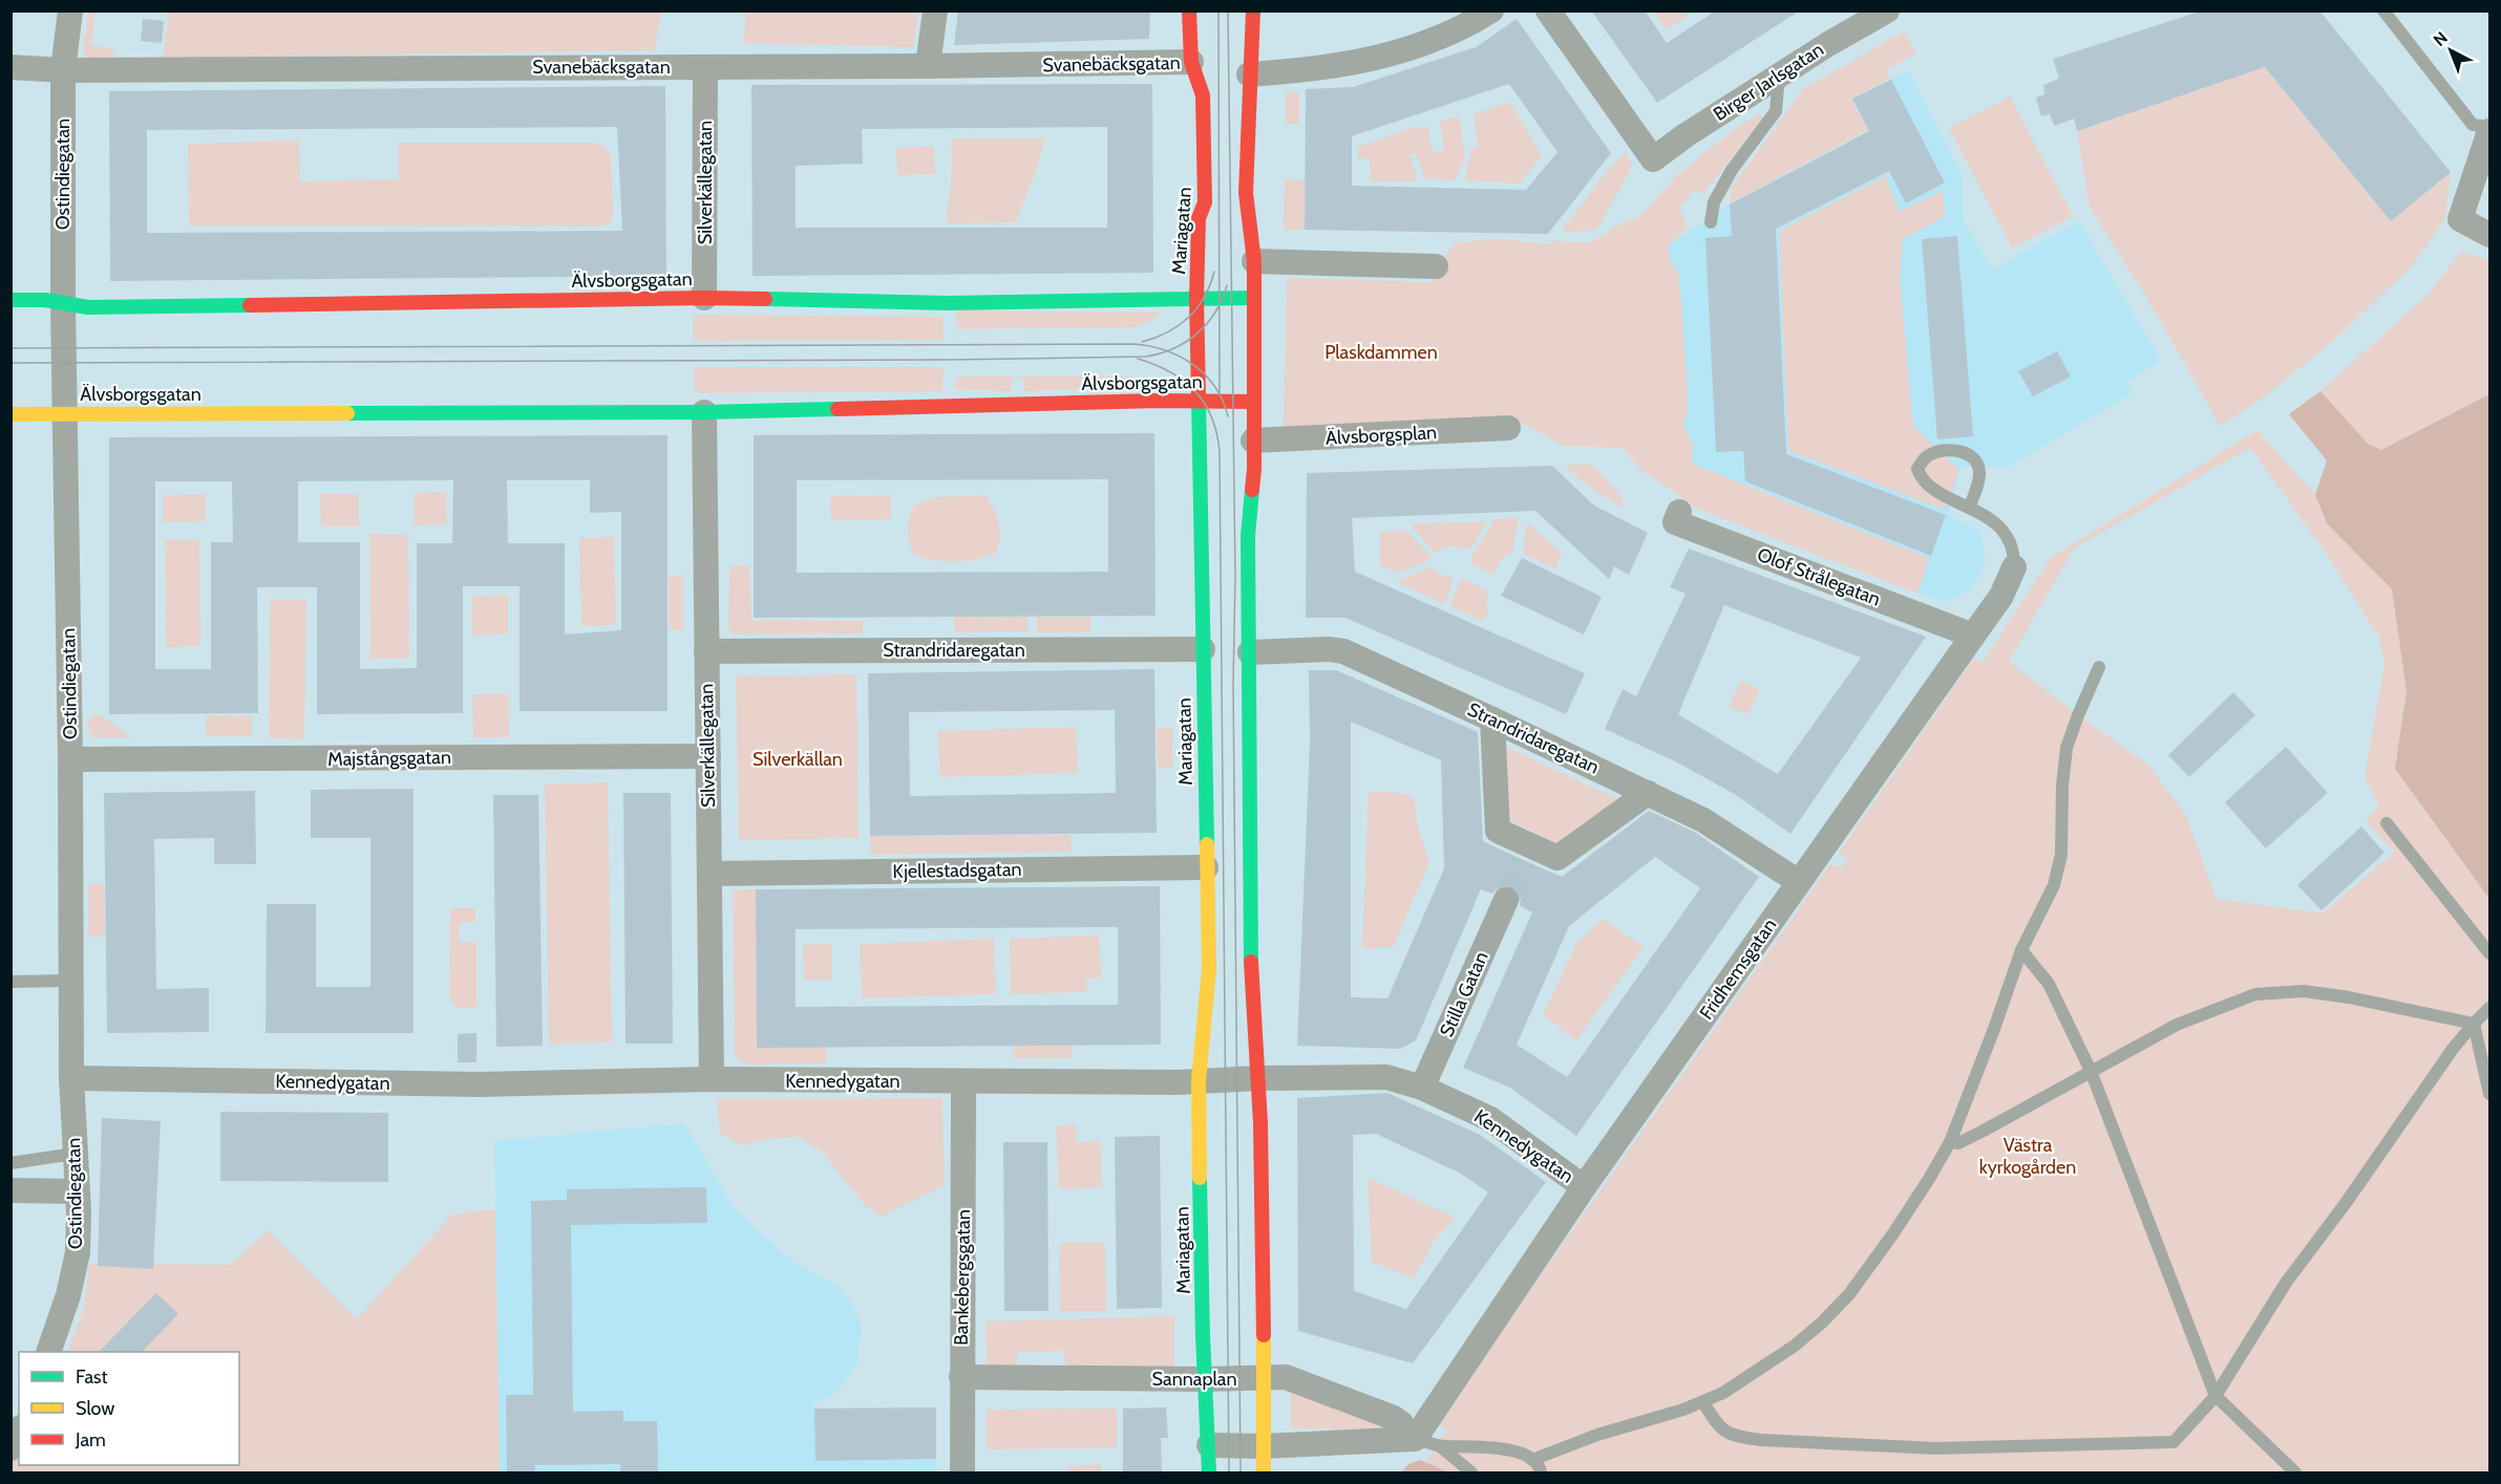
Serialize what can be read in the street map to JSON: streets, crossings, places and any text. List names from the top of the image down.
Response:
{
  "streets": {
    "street": [
      "Svanebäcksgatan",
      "Birger Jarlsgatan",
      "Ostindiegatan",
      "Silverkällegatan",
      "Mariagatan",
      "Älvsborgsgatan",
      "Älvsborgsplan",
      "Olof Strålegatan",
      "Strandridaregatan",
      "Majstångsgatan",
      "Kjellestadsgatan",
      "Fridhemsgatan",
      "Stilla Gatan",
      "Kennedygatan",
      "Bankebergsgatan",
      "Sannaplan"
    ]
  },
  "crossings": [
    ["Svanebäcksgatan", "Ostindiegatan"],
    ["Svanebäcksgatan", "Silverkällegatan"],
    ["Svanebäcksgatan", "Mariagatan"],
    ["Ostindiegatan", "Älvsborgsgatan"],
    ["Ostindiegatan", "Majstångsgatan"],
    ["Ostindiegatan", "Kennedygatan"],
    ["Silverkällegatan", "Älvsborgsgatan"],
    ["Silverkällegatan", "Strandridaregatan"],
    ["Silverkällegatan", "Majstångsgatan"],
    ["Silverkällegatan", "Kjellestadsgatan"],
    ["Silverkällegatan", "Kennedygatan"],
    ["Mariagatan", "Älvsborgsgatan"],
    ["Mariagatan", "Strandridaregatan"],
    ["Mariagatan", "Kjellestadsgatan"],
    ["Mariagatan", "Kennedygatan"],
    ["Mariagatan", "Sannaplan"],
    ["Olof Strålegatan", "Fridhemsgatan"],
    ["Strandridaregatan", "Fridhemsgatan"],
    ["Fridhemsgatan", "Kennedygatan"],
    ["Fridhemsgatan", "Sannaplan"],
    ["Stilla Gatan", "Kennedygatan"],
    ["Kennedygatan", "Bankebergsgatan"],
    ["Bankebergsgatan", "Sannaplan"]
  ],
  "parks": ["Plaskdammen", "Silverkällan", "Västra kyrkogården"],
  "legend": ["Fast", "Slow", "Jam"],
  "north": "top left"
}
